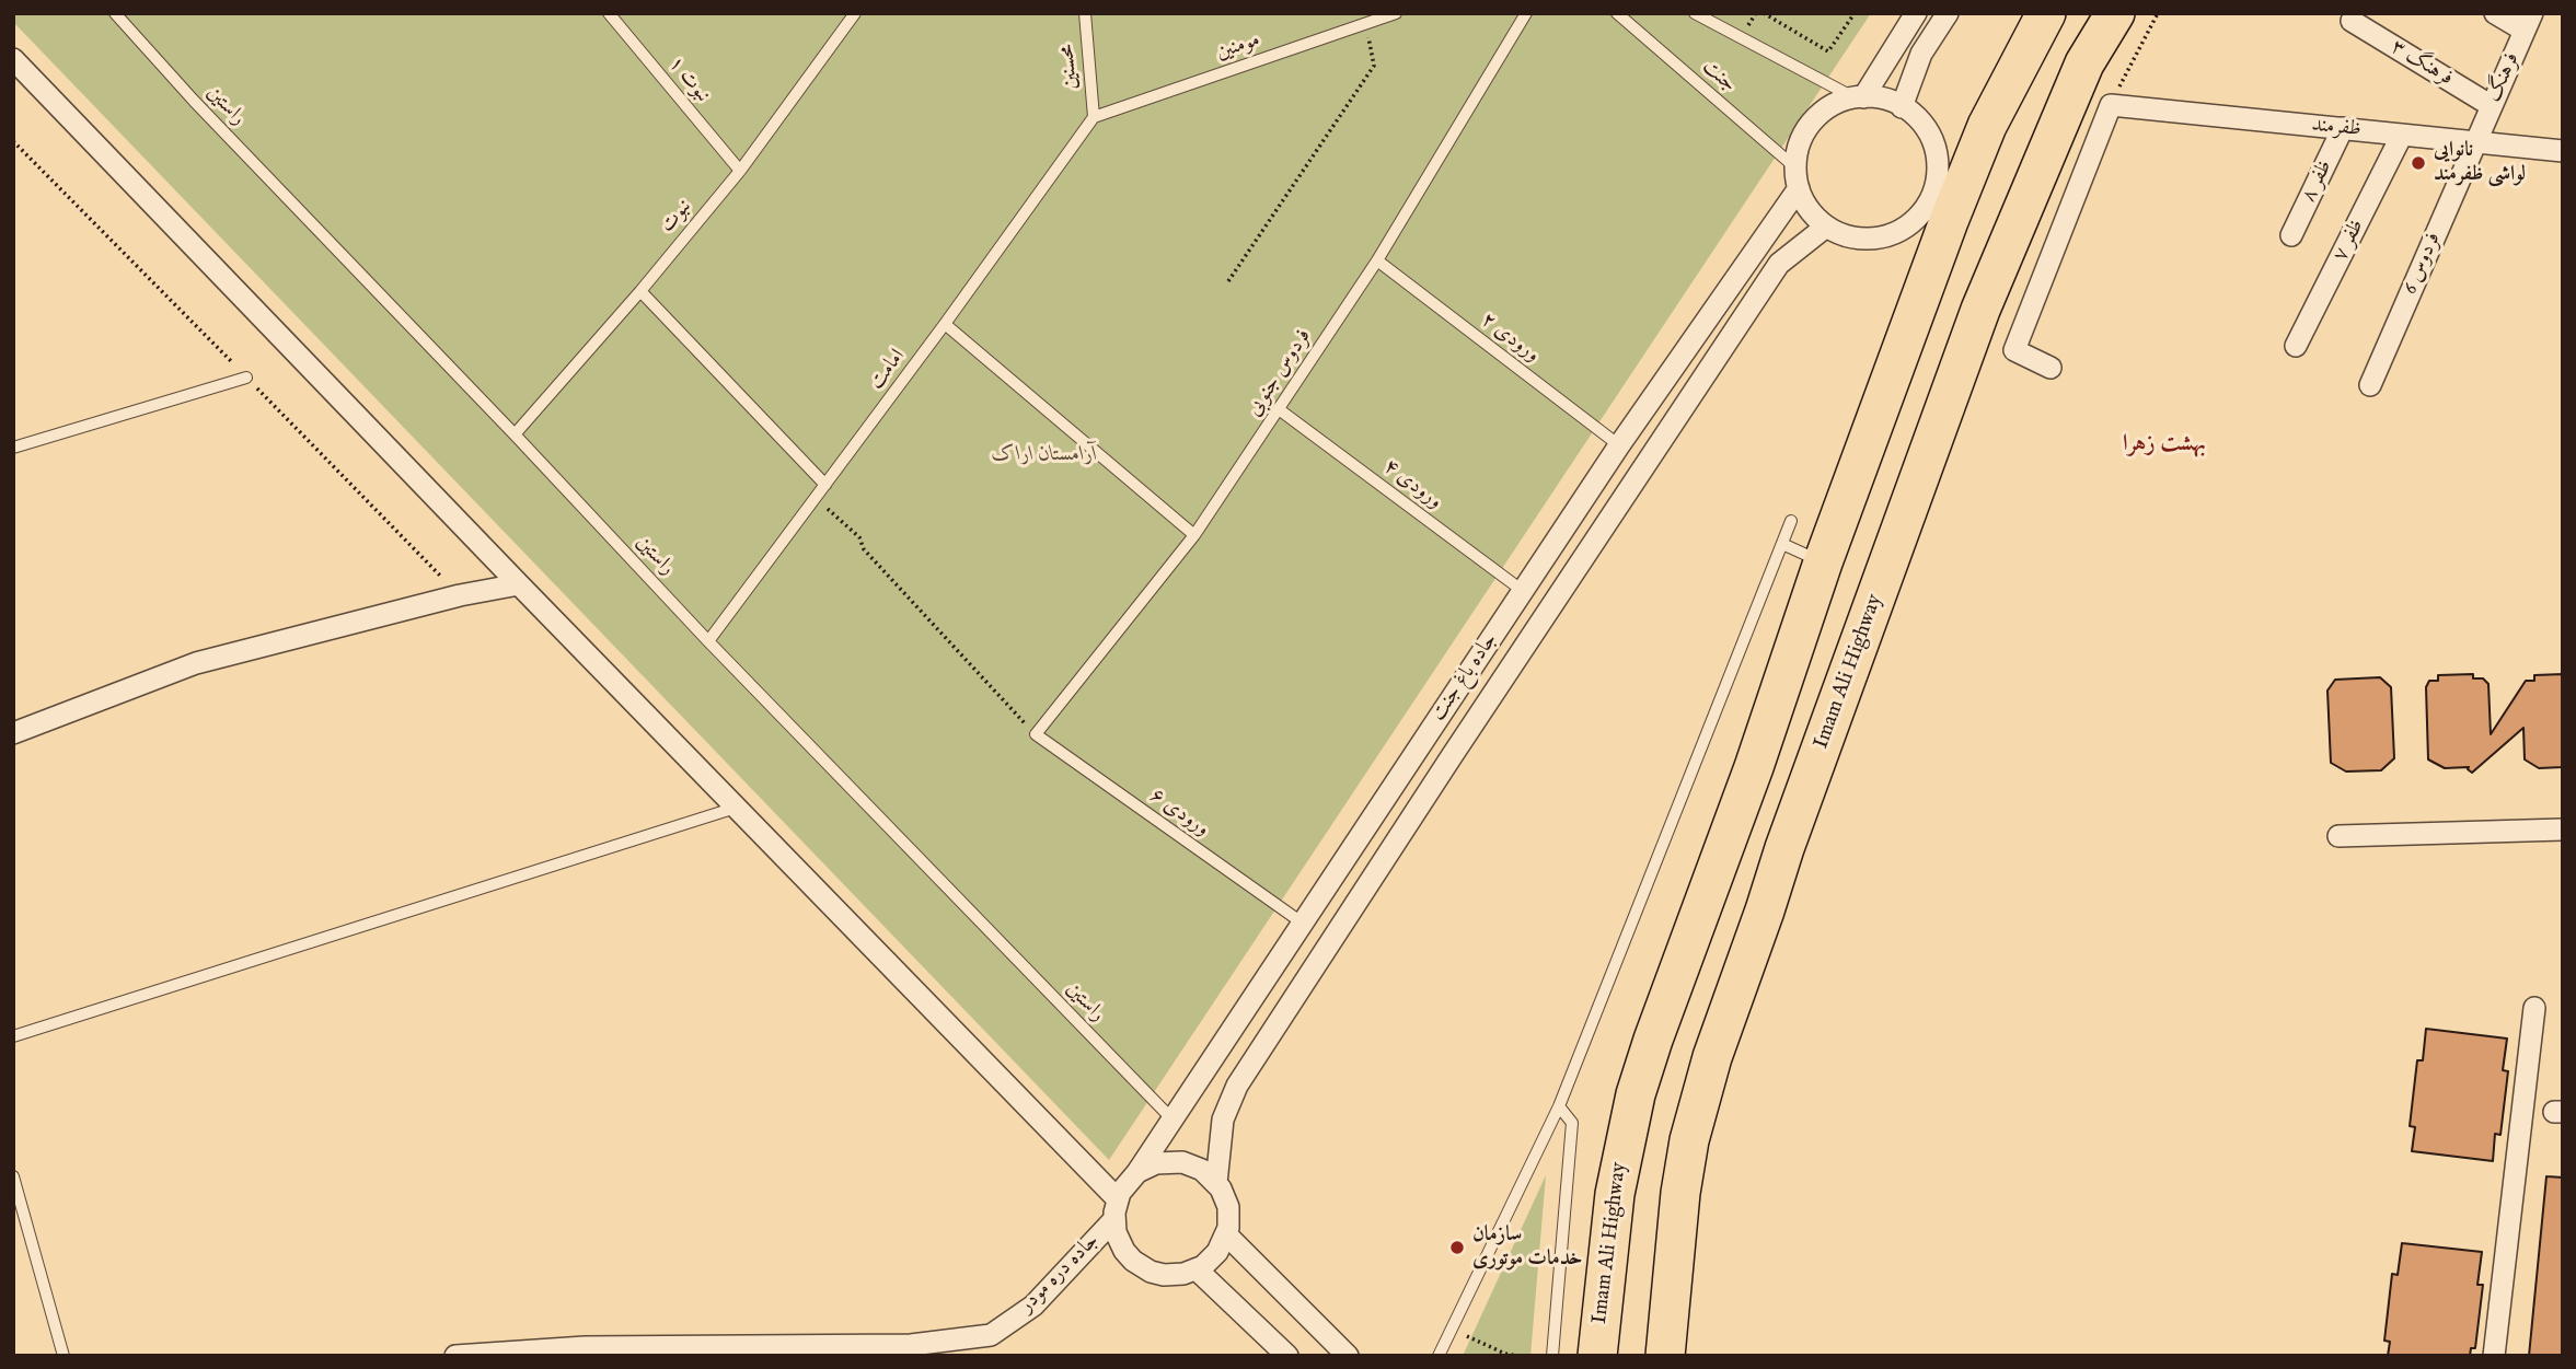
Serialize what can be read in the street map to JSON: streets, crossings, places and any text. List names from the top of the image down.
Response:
{
  "streets": {
    "highway": ["Imam Ali Highway"],
    "street": [
      "فرهنگ ۳",
      "فرهنگ",
      "ظفرمند",
      "ظفر ۸",
      "ظفر ۷",
      "فردوس 6",
      "جاده باغ جنت",
      "جاده دره مودر"
    ],
    "lane": [
      "مومنین",
      "محسنین",
      "جنت",
      "نبوت ۱",
      "راستین",
      "نبوت",
      "ورودی ۲",
      "امامت",
      "فردوس جنوبی",
      "ورودی ۴",
      "ورودی ۶"
    ]
  },
  "crossings": [
    ["مومنین", "محسنین"],
    ["مومنین", "امامت"],
    ["فرهنگ ۳", "فرهنگ"],
    ["محسنین", "امامت"],
    ["جنت", "جاده باغ جنت"],
    ["فرهنگ", "ظفرمند"],
    ["فرهنگ", "فردوس 6"],
    ["نبوت ۱", "نبوت"],
    ["راستین", "نبوت"],
    ["راستین", "امامت"],
    ["راستین", "جاده باغ جنت"],
    ["ظفرمند", "ظفر ۸"],
    ["ظفرمند", "ظفر ۷"],
    ["ظفرمند", "فردوس 6"],
    ["ورودی ۲", "فردوس جنوبی"],
    ["ورودی ۲", "جاده باغ جنت"],
    ["فردوس جنوبی", "ورودی ۴"],
    ["فردوس جنوبی", "ورودی ۶"],
    ["ورودی ۴", "جاده باغ جنت"],
    ["جاده باغ جنت", "ورودی ۶"],
    ["جاده باغ جنت", "جاده دره مودر"]
  ],
  "districts": ["بهشت زهرا"],
  "parks": ["آرامستان اراک"],
  "places": ["نانوایی لواشی ظفرمند", "سازمان خدمات موتوری"]
}
